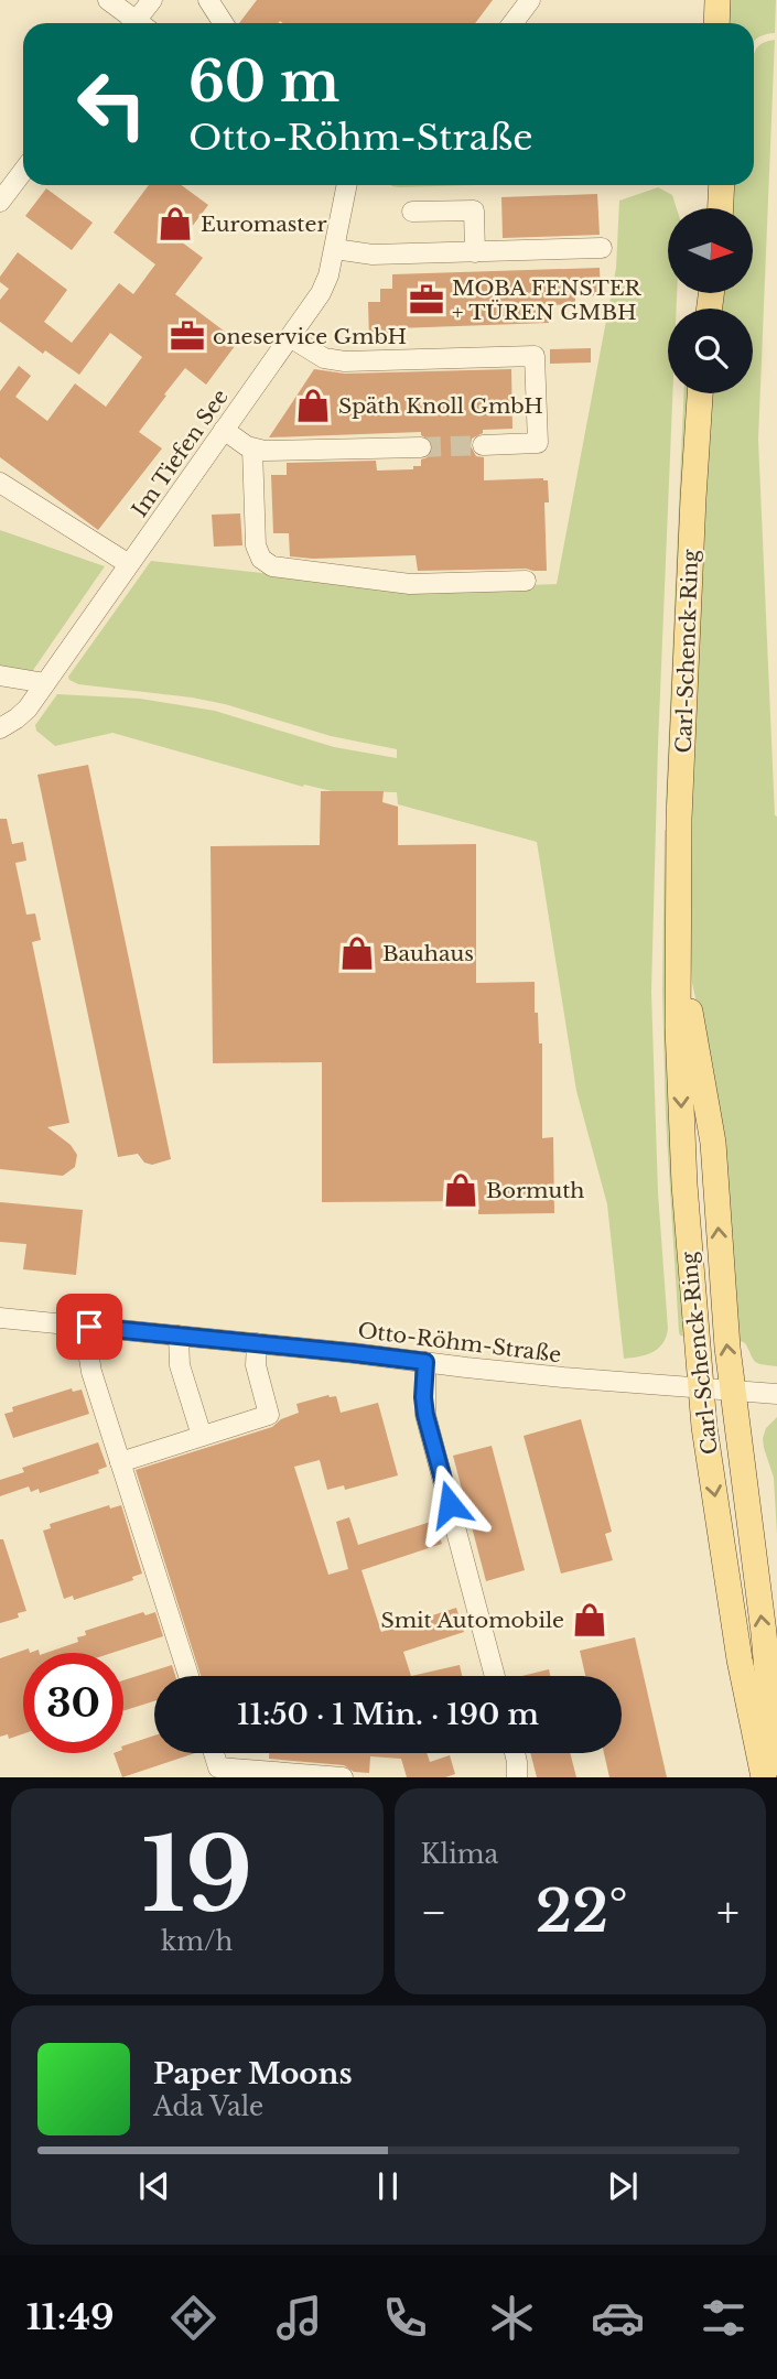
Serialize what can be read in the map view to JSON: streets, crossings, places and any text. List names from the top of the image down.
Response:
{
  "streets": {
    "main road": ["Carl-Schenck-Ring"],
    "street": ["Im Tiefen See", "Otto-Röhm-Straße"]
  },
  "crossings": [
    ["Carl-Schenck-Ring", "Otto-Röhm-Straße"]
  ],
  "places": {
    "shop": [
      "Euromaster",
      "Späth Knoll GmbH",
      "Bauhaus",
      "Bormuth",
      "Smit Automobile"
    ],
    "office": ["MOBA FENSTER + TÜREN GMBH", "oneservice GmbH"]
  },
  "north": "right",
  "page": {
    "turn": ["60 m", "Otto-Röhm-Straße"],
    "limit": "30",
    "trip": "11:50 · 1 Min. · 190 m",
    "tile": [
      ["19", "km/h"],
      "Klima"
    ],
    "heat": ["−", "22°", "+"],
    "song": ["Paper Moons", "Ada Vale"],
    "tabs": "11:49"
  }
}
